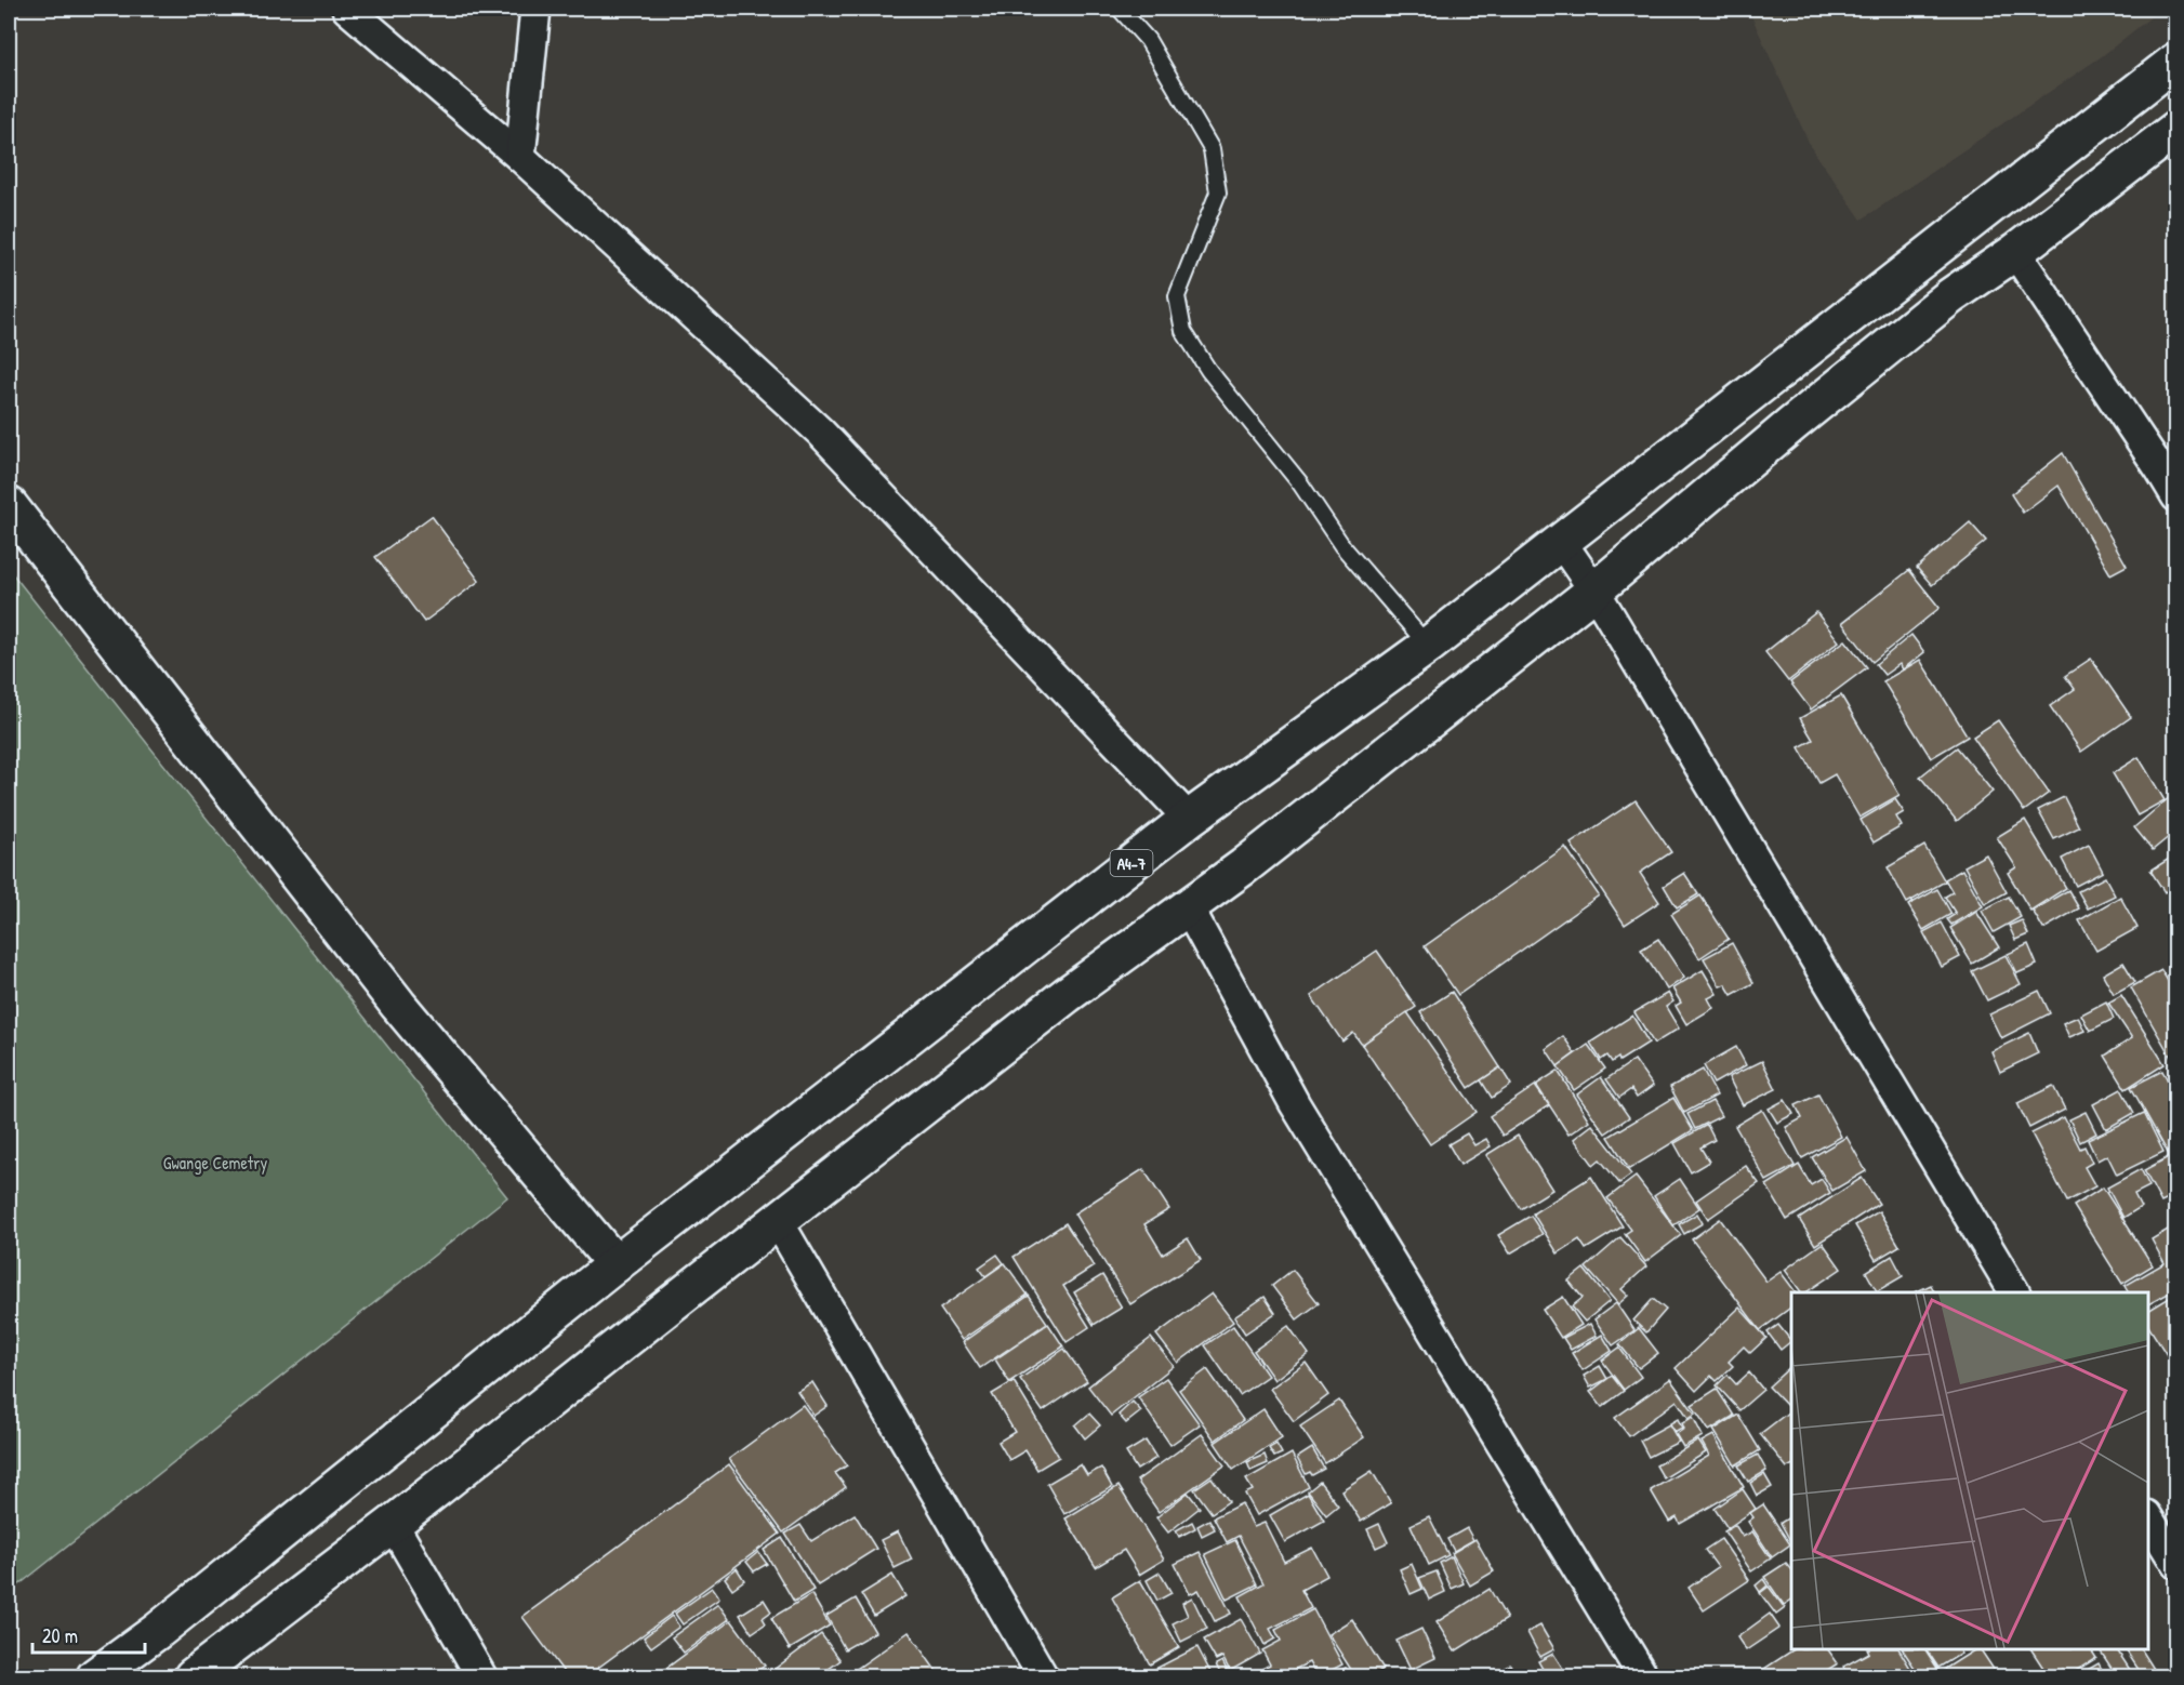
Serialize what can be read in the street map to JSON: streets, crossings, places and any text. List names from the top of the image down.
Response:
{
  "streets": {
    "main road": ["A4-7"]
  },
  "parks": ["Gwange Cemetry"],
  "scale_bar": "20 m"
}
